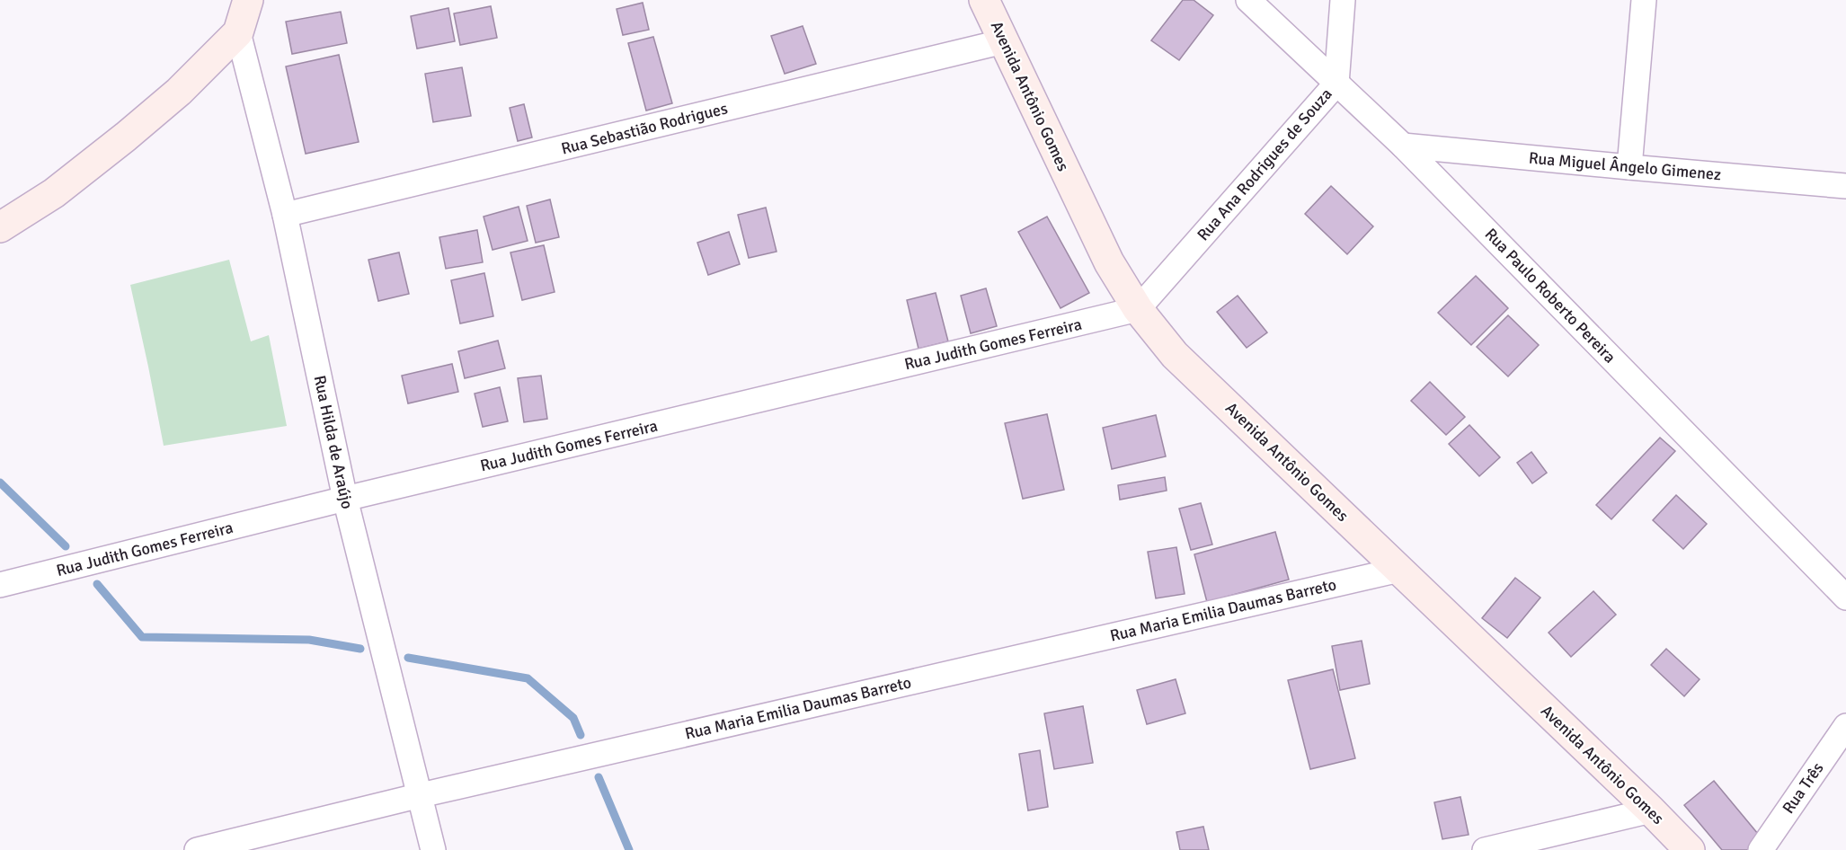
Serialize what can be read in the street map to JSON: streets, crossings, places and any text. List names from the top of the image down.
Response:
{
  "streets": {
    "street": [
      "Avenida Antônio Gomes",
      "Rua Sebastião Rodrigues",
      "Rua Ana Rodrigues de Souza",
      "Rua Miguel Ângelo Gimenez",
      "Rua Paulo Roberto Pereira",
      "Rua Judith Gomes Ferreira",
      "Rua Hilda de Araújo",
      "Rua Maria Emilia Daumas Barreto",
      "Rua Três"
    ]
  },
  "crossings": [
    ["Avenida Antônio Gomes", "Rua Sebastião Rodrigues"],
    ["Avenida Antônio Gomes", "Rua Ana Rodrigues de Souza"],
    ["Avenida Antônio Gomes", "Rua Judith Gomes Ferreira"],
    ["Avenida Antônio Gomes", "Rua Maria Emilia Daumas Barreto"],
    ["Rua Sebastião Rodrigues", "Rua Hilda de Araújo"],
    ["Rua Ana Rodrigues de Souza", "Rua Paulo Roberto Pereira"],
    ["Rua Ana Rodrigues de Souza", "Rua Judith Gomes Ferreira"],
    ["Rua Miguel Ângelo Gimenez", "Rua Paulo Roberto Pereira"],
    ["Rua Judith Gomes Ferreira", "Rua Hilda de Araújo"],
    ["Rua Hilda de Araújo", "Rua Maria Emilia Daumas Barreto"]
  ]
}
